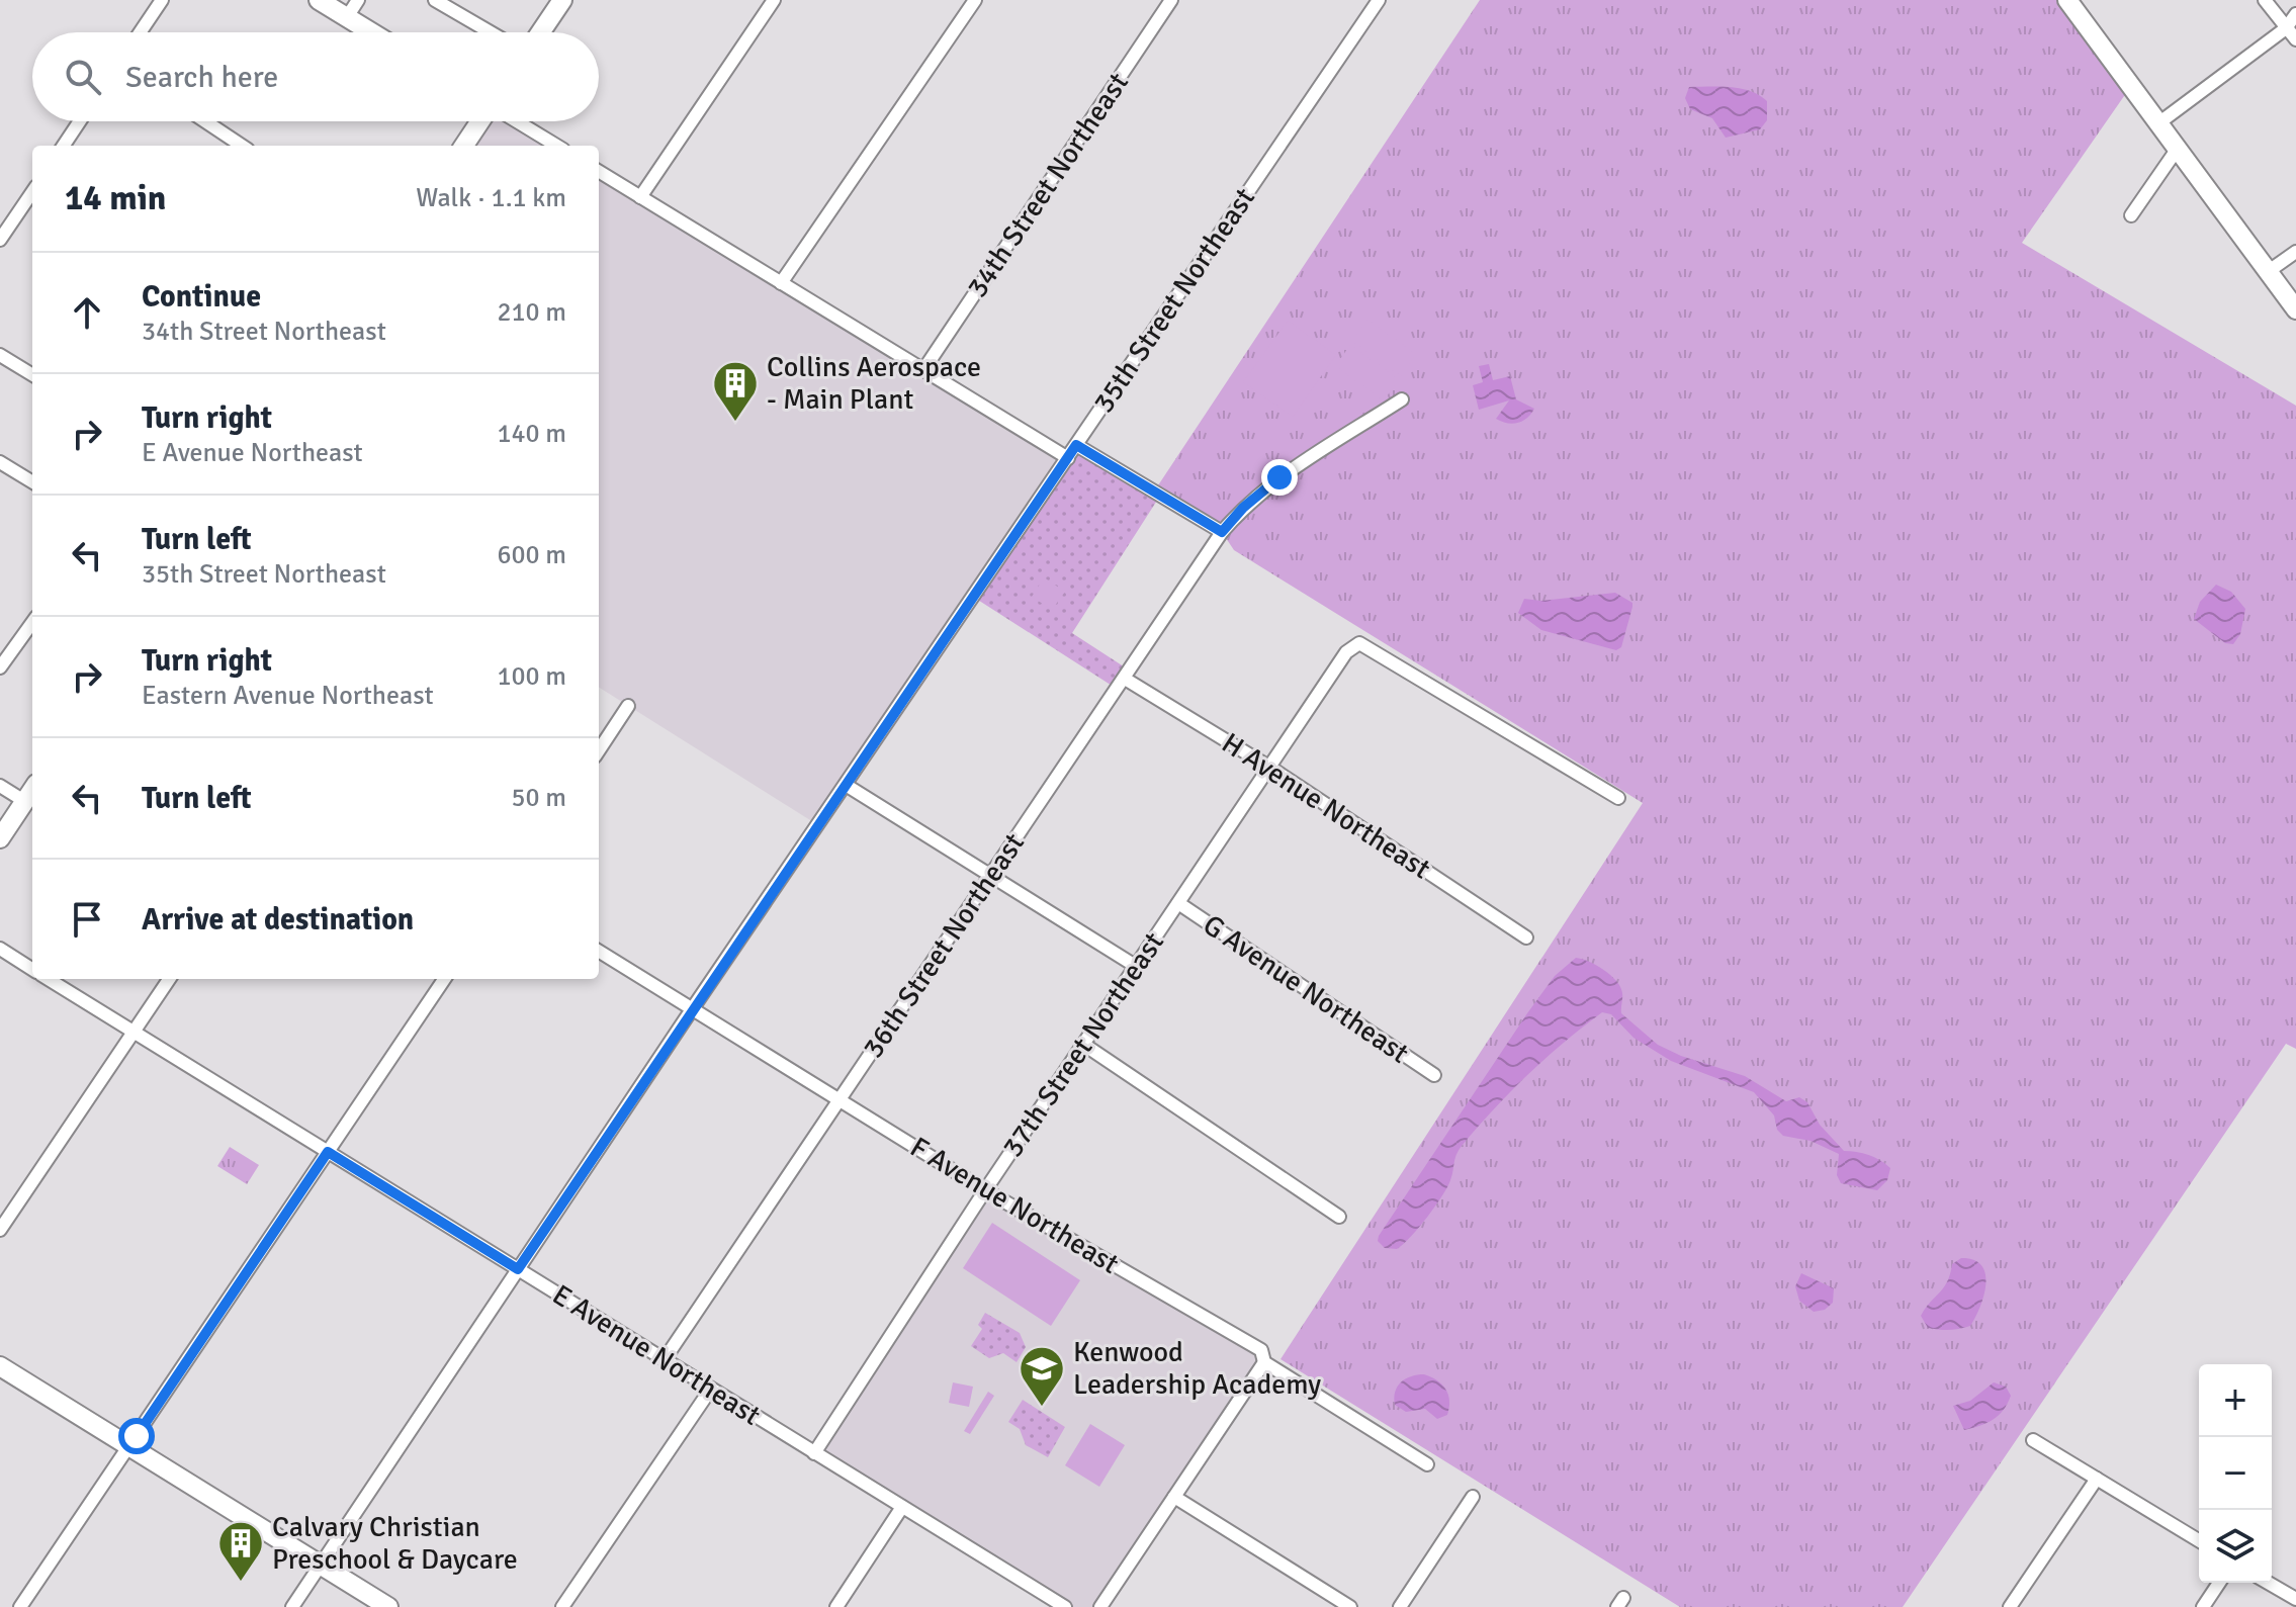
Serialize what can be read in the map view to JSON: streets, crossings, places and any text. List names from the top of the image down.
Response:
{
  "streets": {
    "street": [
      "34th Street Northeast",
      "35th Street Northeast",
      "H Avenue Northeast",
      "36th Street Northeast",
      "G Avenue Northeast",
      "37th Street Northeast",
      "F Avenue Northeast",
      "E Avenue Northeast"
    ]
  },
  "crossings": [
    ["35th Street Northeast", "F Avenue Northeast"],
    ["35th Street Northeast", "E Avenue Northeast"],
    ["H Avenue Northeast", "36th Street Northeast"],
    ["H Avenue Northeast", "37th Street Northeast"],
    ["36th Street Northeast", "F Avenue Northeast"],
    ["36th Street Northeast", "E Avenue Northeast"],
    ["G Avenue Northeast", "37th Street Northeast"],
    ["37th Street Northeast", "F Avenue Northeast"],
    ["37th Street Northeast", "E Avenue Northeast"]
  ],
  "places": {
    "building": ["Collins Aerospace - Main Plant", "Calvary Christian Preschool & Daycare"],
    "school or university": ["Kenwood Leadership Academy"]
  },
  "page": {
    "search": "Search here",
    "heading": ["14 min", "Walk · 1.1 km"],
    "list": [
      ["Continue", "34th Street Northeast", "210 m"],
      ["Turn right", "E Avenue Northeast", "140 m"],
      ["Turn left", "35th Street Northeast", "600 m"],
      ["Turn right", "Eastern Avenue Northeast", "100 m"],
      ["Turn left", "50 m"],
      "Arrive at destination"
    ],
    "map_buttons": ["+", "−"]
  }
}
